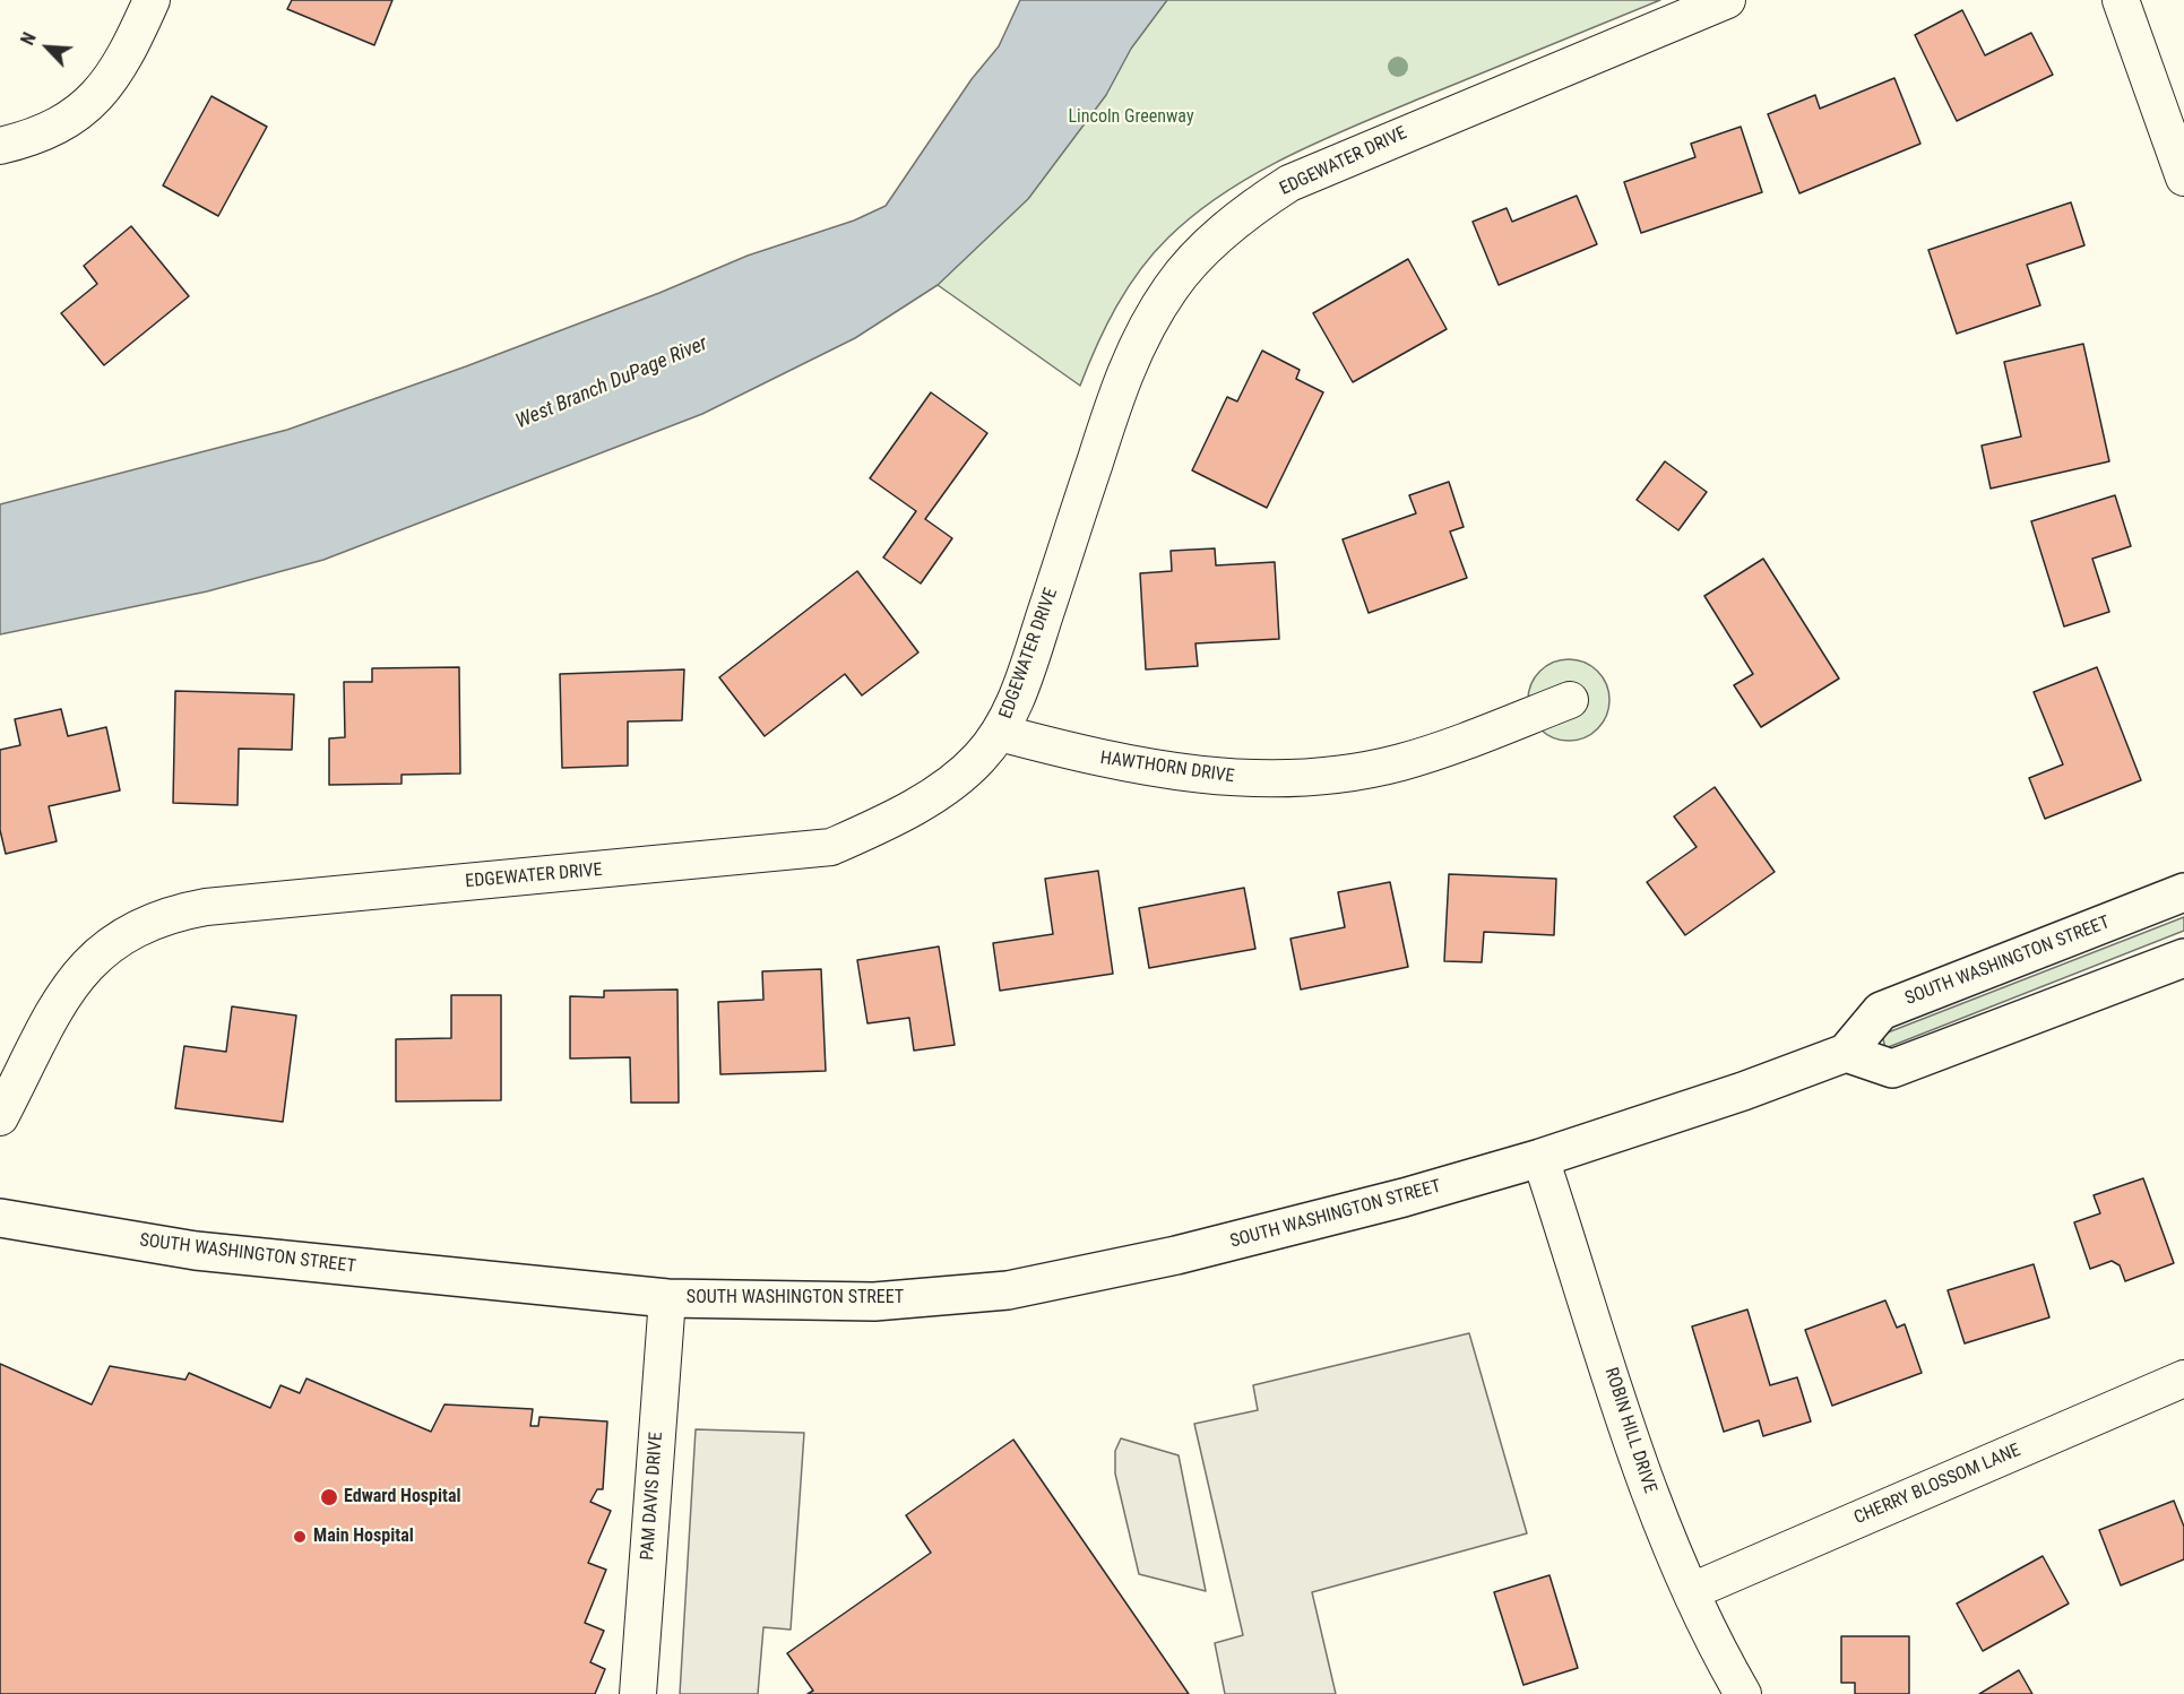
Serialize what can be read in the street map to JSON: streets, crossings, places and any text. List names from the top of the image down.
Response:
{
  "streets": {
    "main road": ["SOUTH WASHINGTON STREET"],
    "street": [
      "EDGEWATER DRIVE",
      "HAWTHORN DRIVE",
      "ROBIN HILL DRIVE",
      "CHERRY BLOSSOM LANE",
      "PAM DAVIS DRIVE"
    ]
  },
  "crossings": [
    ["EDGEWATER DRIVE", "HAWTHORN DRIVE"],
    ["SOUTH WASHINGTON STREET", "ROBIN HILL DRIVE"],
    ["SOUTH WASHINGTON STREET", "PAM DAVIS DRIVE"],
    ["ROBIN HILL DRIVE", "CHERRY BLOSSOM LANE"]
  ],
  "water": ["West Branch DuPage River"],
  "parks": ["Lincoln Greenway"],
  "places": ["Edward Hospital", "Main Hospital"],
  "north": "top left"
}
